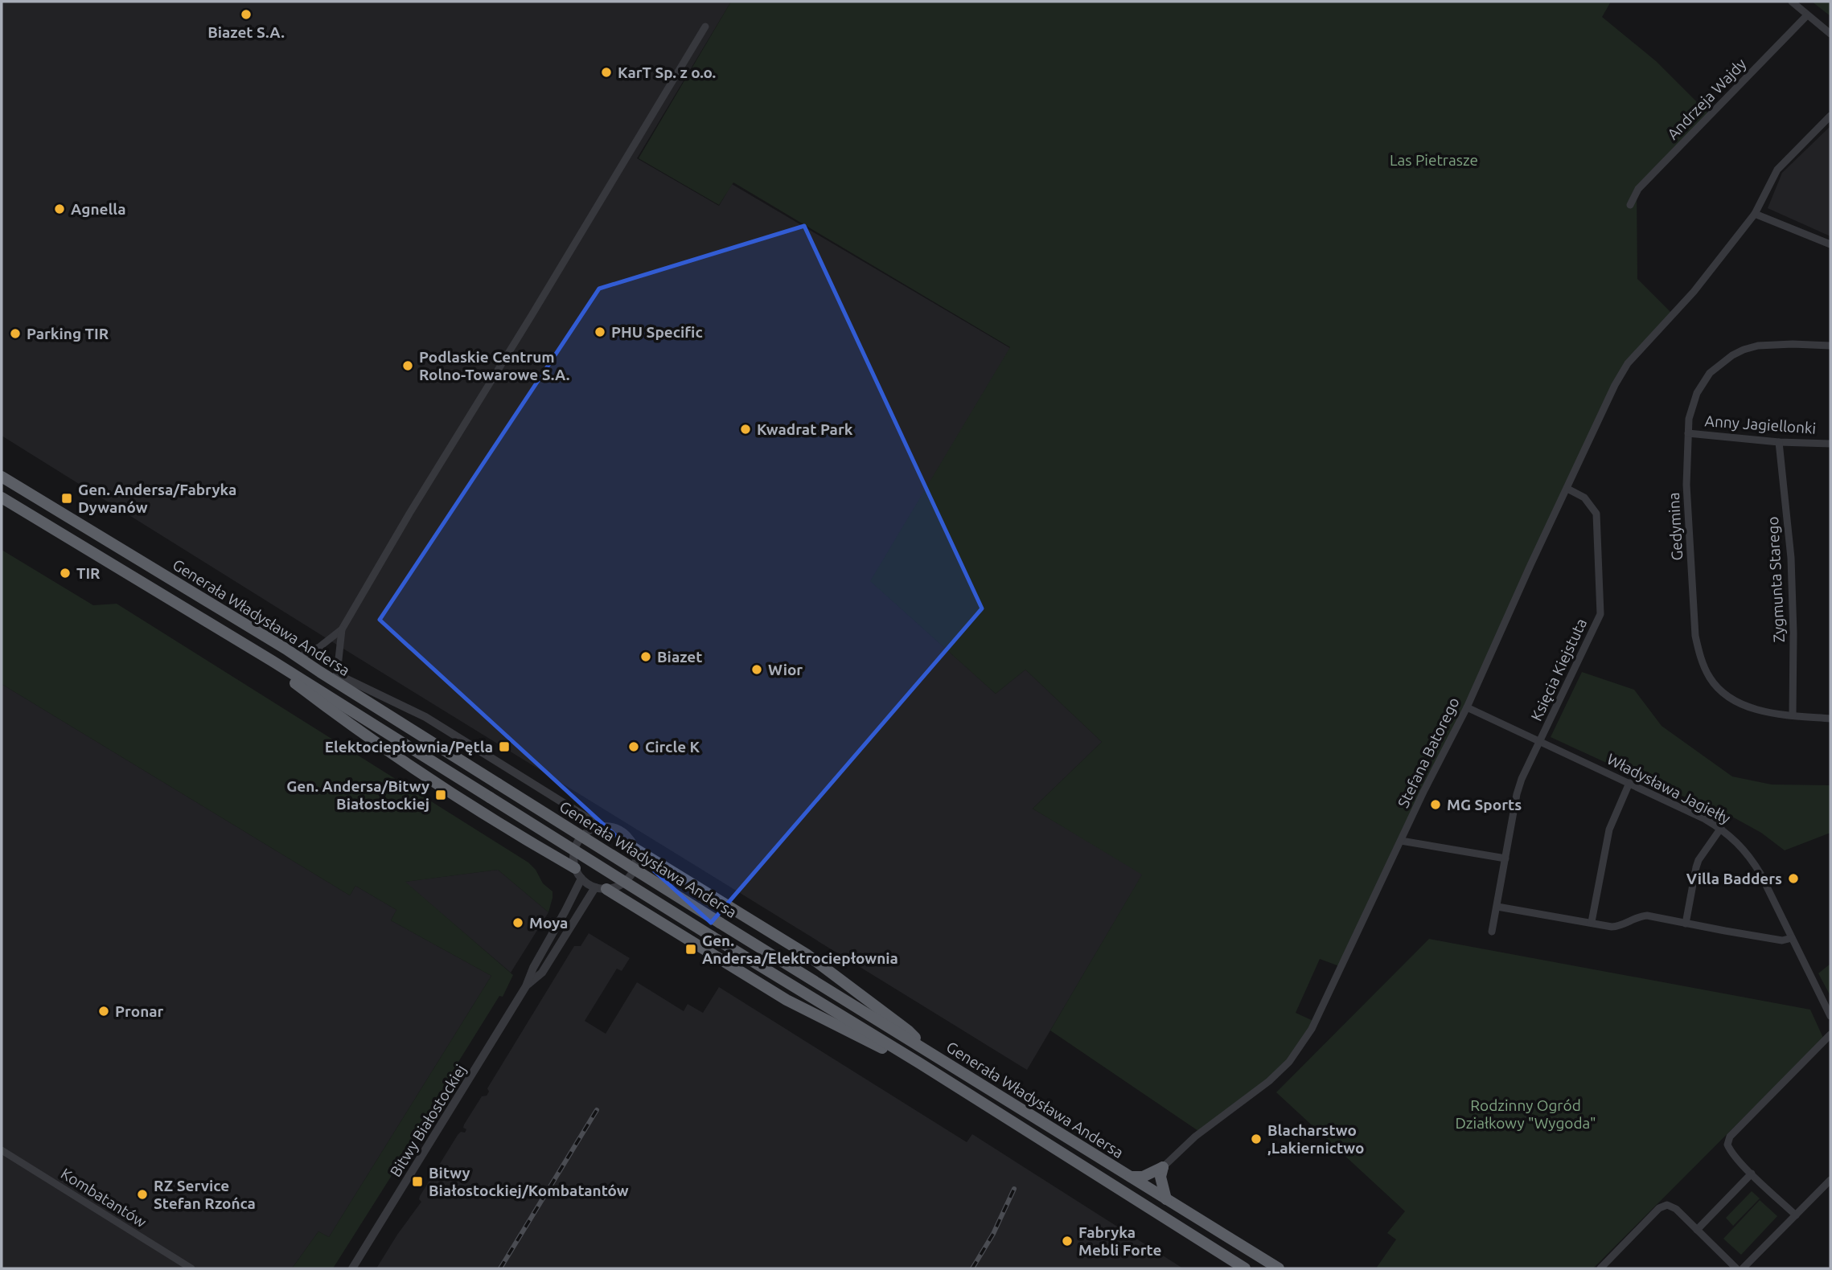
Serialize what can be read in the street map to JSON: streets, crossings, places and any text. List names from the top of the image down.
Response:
{
  "streets": {
    "highway": ["Generała Władysława Andersa"],
    "street": [
      "Andrzeja Wajdy",
      "Anny Jagiellonki",
      "Gedymina",
      "Zygmunta Starego",
      "Księcia Kiejstuta",
      "Stefana Batorego",
      "Władysława Jagiełły",
      "Bitwy Białostockiej",
      "Kombatantów"
    ]
  },
  "crossings": [
    ["Anny Jagiellonki", "Gedymina"],
    ["Anny Jagiellonki", "Zygmunta Starego"],
    ["Gedymina", "Zygmunta Starego"],
    ["Księcia Kiejstuta", "Stefana Batorego"],
    ["Księcia Kiejstuta", "Władysława Jagiełły"],
    ["Stefana Batorego", "Władysława Jagiełły"]
  ],
  "parks": ["Las Pietrasze", "Rodzinny Ogród Działkowy \"Wygoda\""],
  "places": {
    "other": [
      "Biazet S.A.",
      "KarT Sp. z o.o.",
      "Agnella",
      "PHU Specific",
      "Parking TIR",
      "Podlaskie Centrum Rolno-Towarowe S.A.",
      "Kwadrat Park",
      "TIR",
      "Biazet",
      "Wior",
      "Circle K",
      "MG Sports",
      "Villa Badders",
      "Moya",
      "Pronar",
      "Blacharstwo ,Lakiernictwo",
      "RZ Service Stefan Rzońca",
      "Fabryka Mebli Forte"
    ],
    "transit": [
      "Gen. Andersa/Fabryka Dywanów",
      "Elektociepłownia/Pętla",
      "Gen. Andersa/Bitwy Białostockiej",
      "Gen. Andersa/Elektrociepłownia",
      "Bitwy Białostockiej/Kombatantów"
    ]
  }
}
